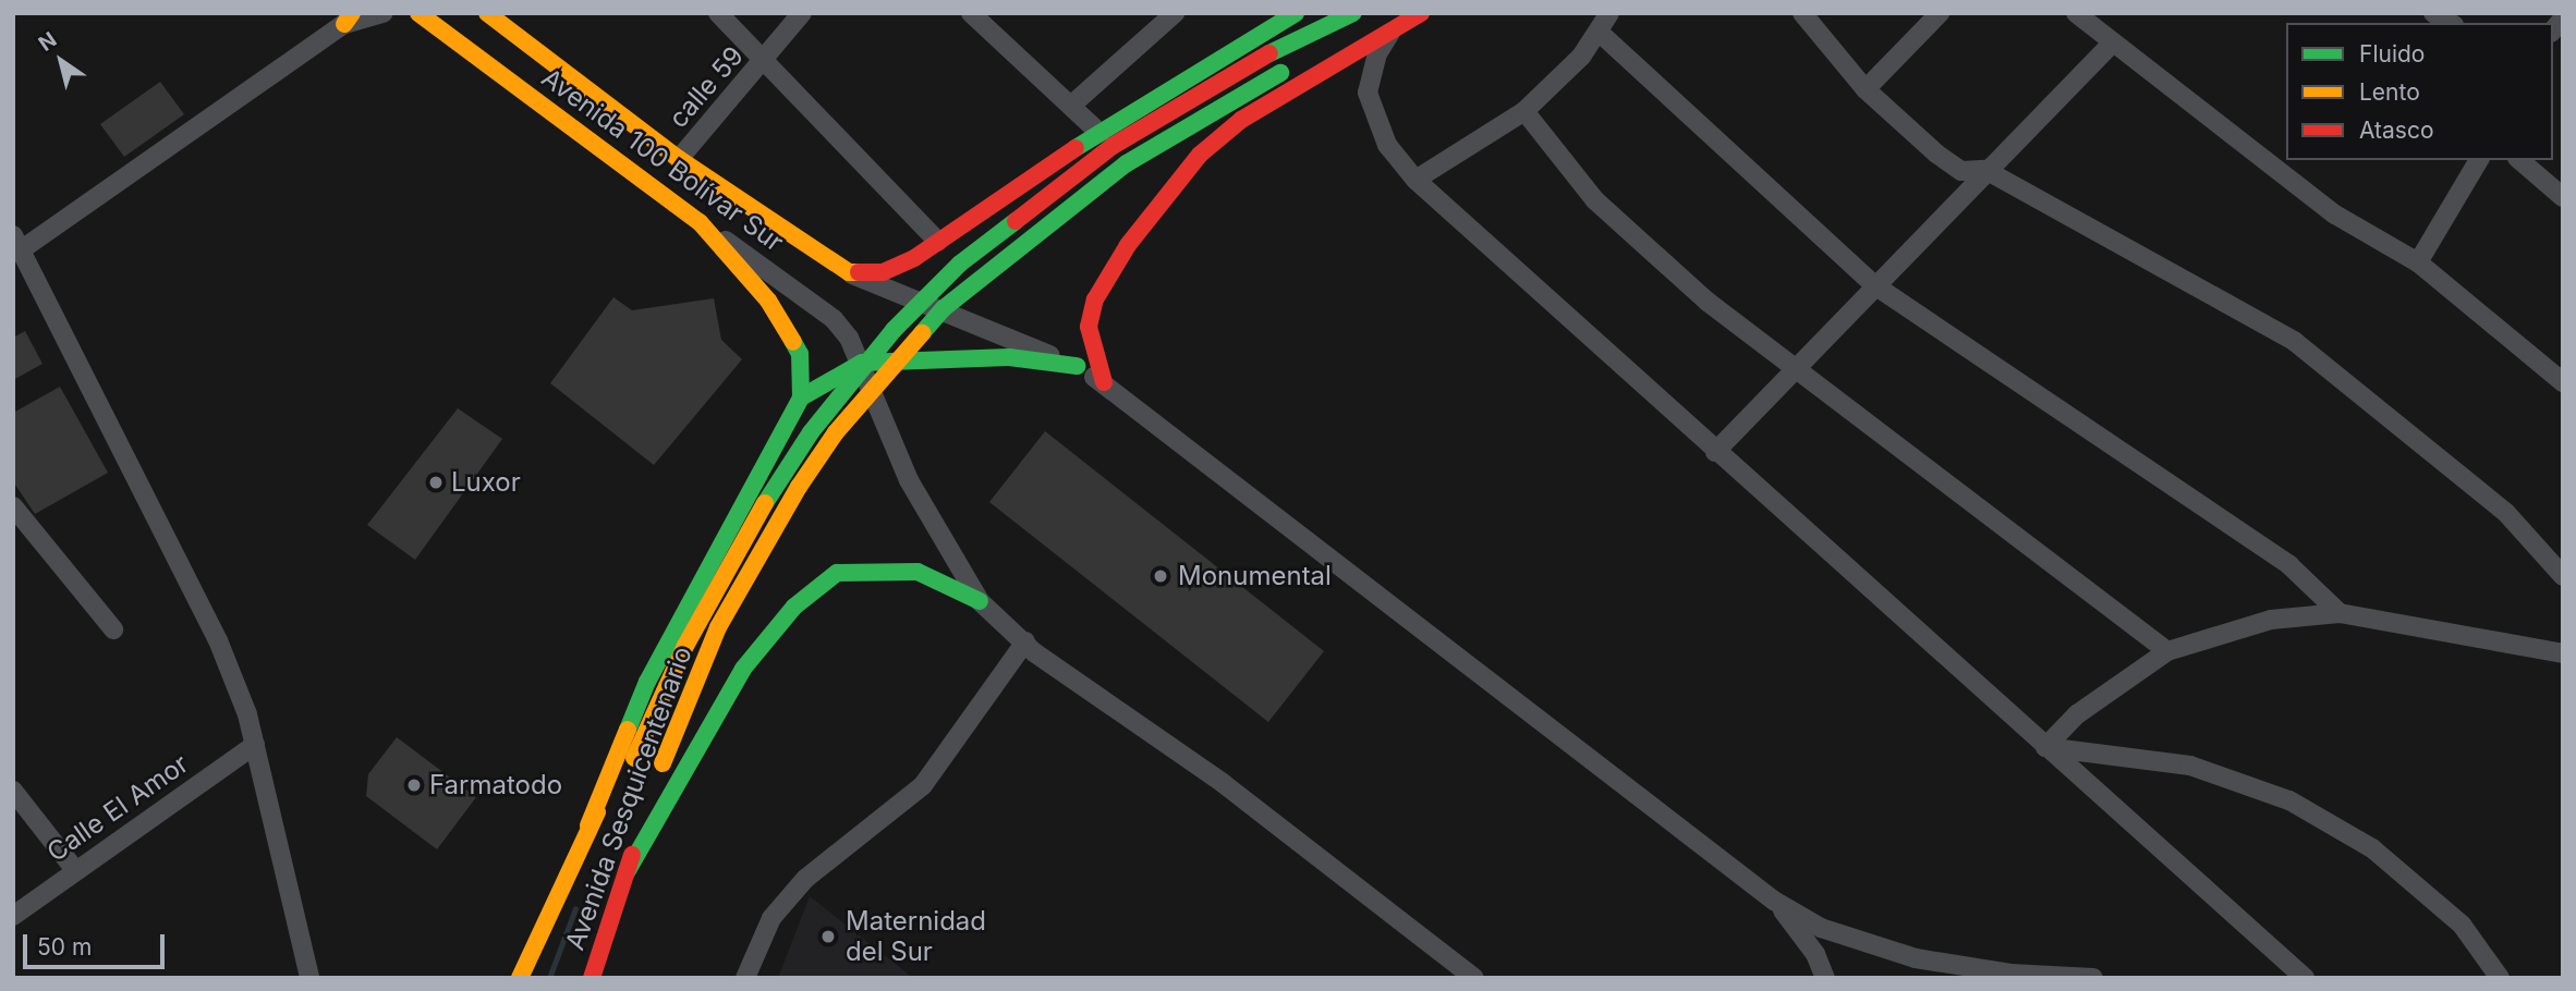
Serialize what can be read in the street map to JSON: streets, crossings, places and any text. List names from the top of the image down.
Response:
{
  "streets": {
    "main road": ["Avenida 100 Bolívar Sur", "Avenida Sesquicentenario"],
    "street": ["calle 59", "Calle El Amor"]
  },
  "crossings": [
    ["calle 59", "Avenida 100 Bolívar Sur"]
  ],
  "places": [
    "Luxor",
    "Monumental",
    "Farmatodo",
    "Maternidad del Sur"
  ],
  "legend": ["Fluido", "Lento", "Atasco"],
  "scale_bar": "50 m",
  "north": "top left"
}
